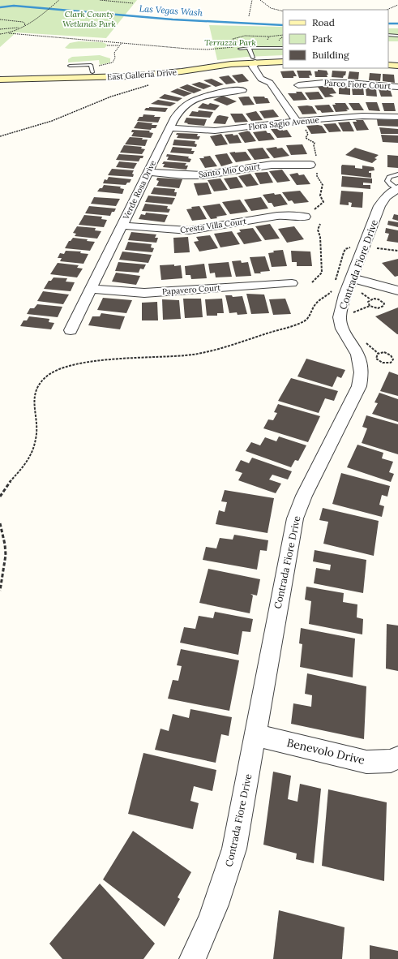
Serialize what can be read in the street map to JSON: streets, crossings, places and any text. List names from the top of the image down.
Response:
{
  "streets": {
    "main road": ["East Galleria Drive"],
    "street": [
      "Parco Fiore Court",
      "Flora Sagio Avenue",
      "Santo Mio Court",
      "Verde Rosa Drive",
      "Cresta Villa Court",
      "Contrada Fiore Drive",
      "Papavero Court",
      "Benevolo Drive"
    ]
  },
  "crossings": [
    ["Flora Sagio Avenue", "Verde Rosa Drive"],
    ["Santo Mio Court", "Verde Rosa Drive"],
    ["Verde Rosa Drive", "Cresta Villa Court"],
    ["Verde Rosa Drive", "Papavero Court"],
    ["Contrada Fiore Drive", "Benevolo Drive"]
  ],
  "water": ["Las Vegas Wash"],
  "parks": ["Clark County Wetlands Park", "Terrazza Park"],
  "legend": ["Road", "Park", "Building"]
}
